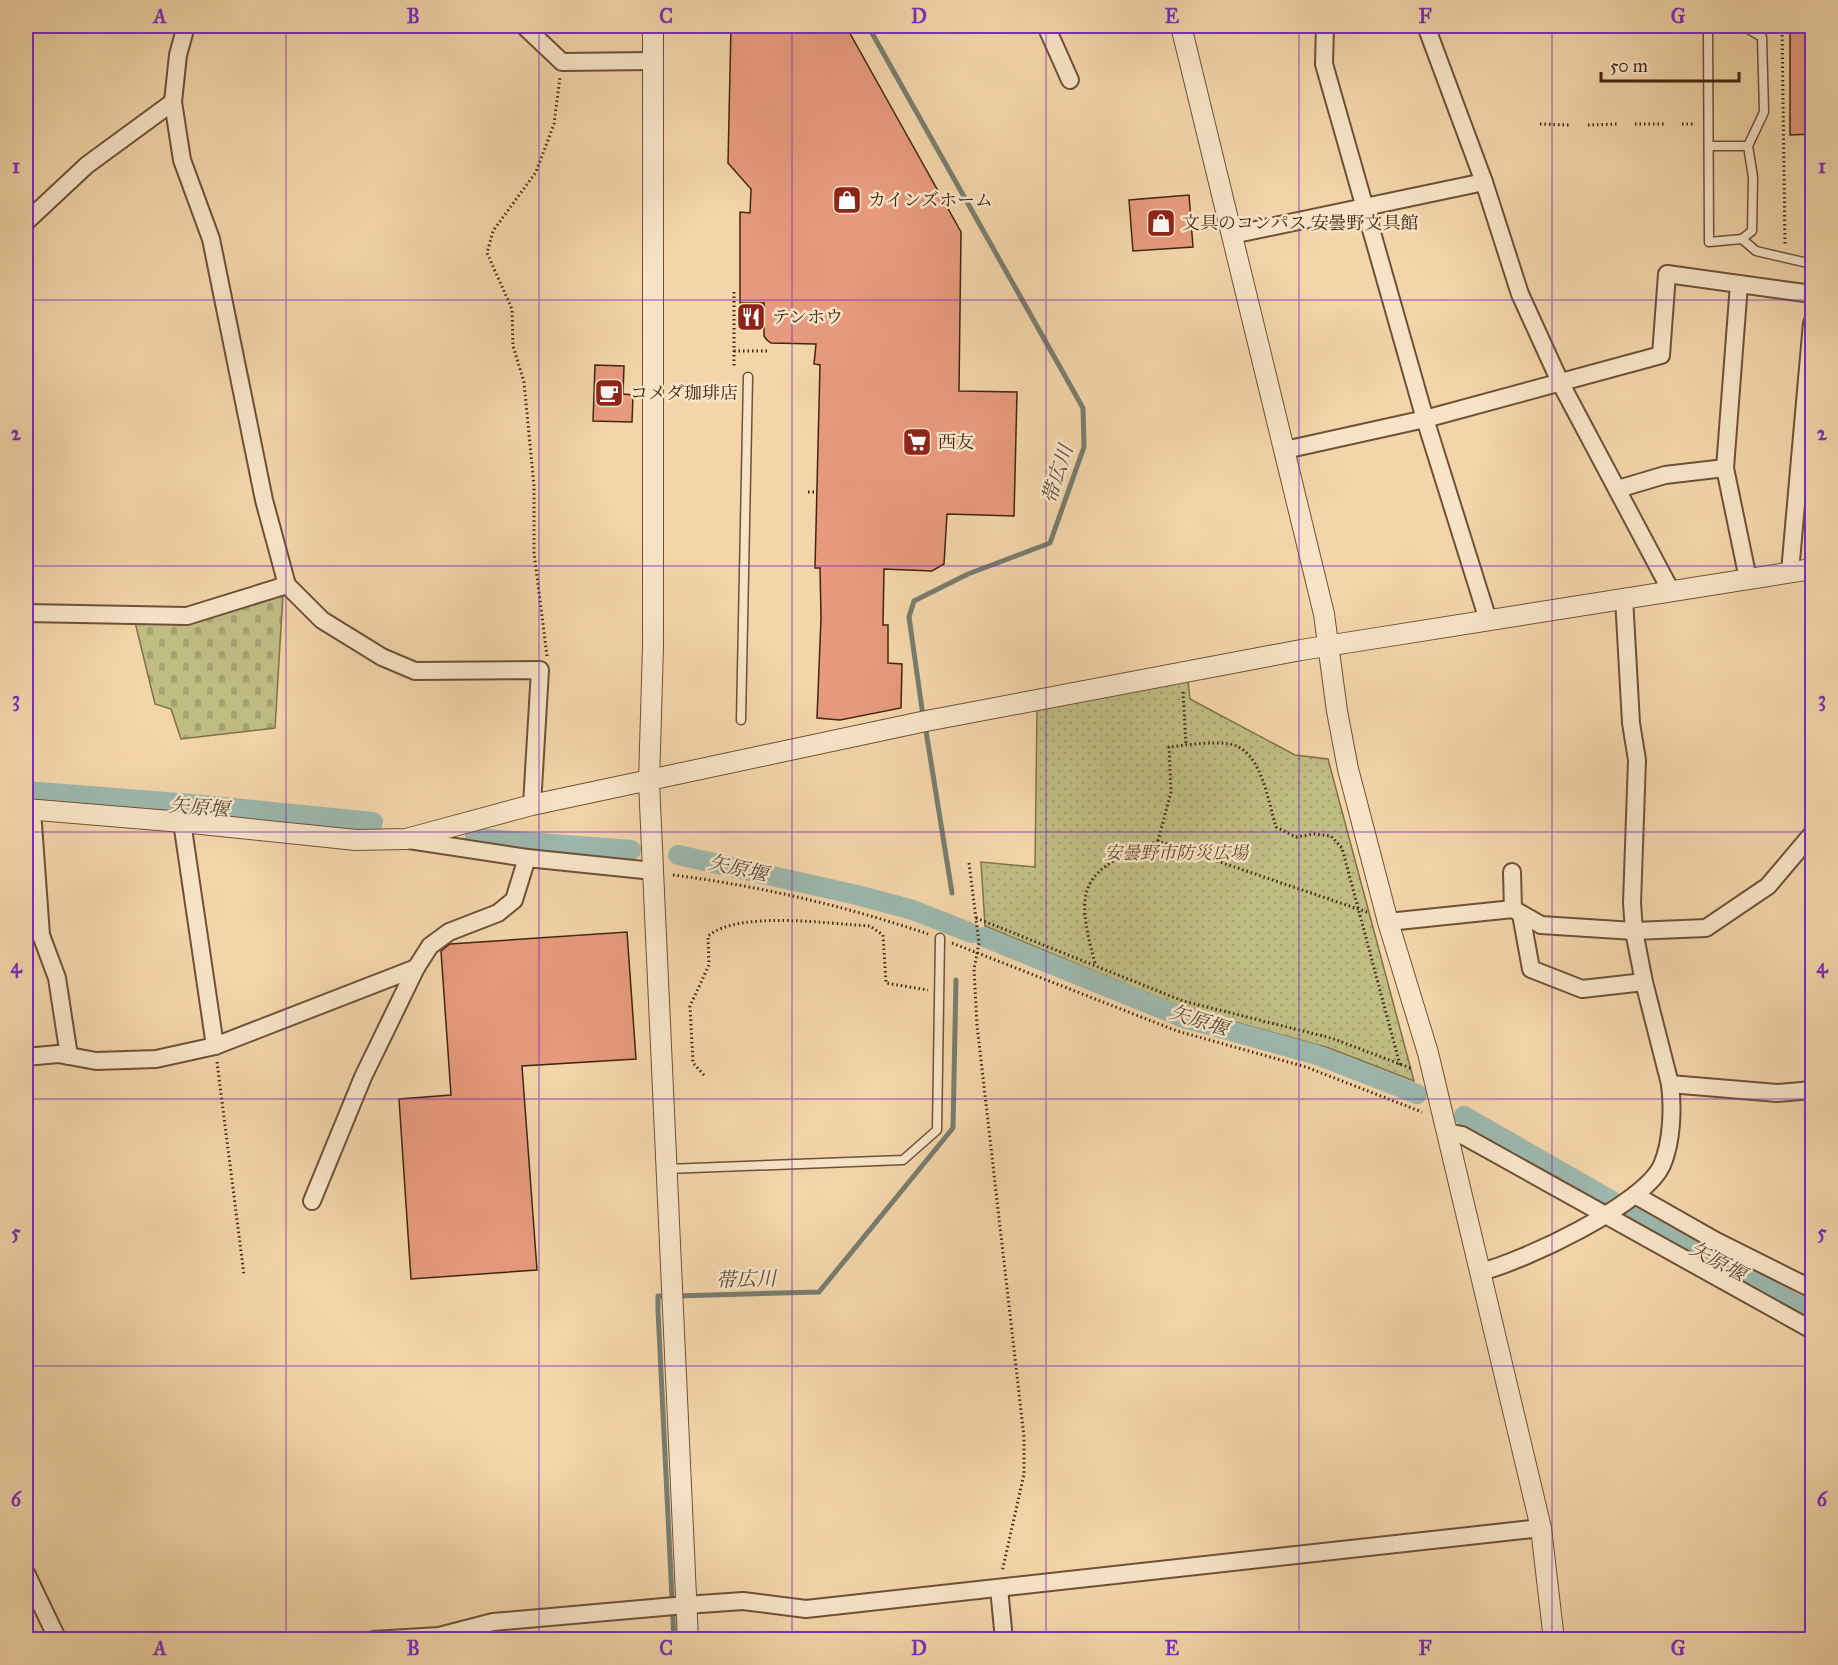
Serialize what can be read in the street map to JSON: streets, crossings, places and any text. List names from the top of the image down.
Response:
{
  "water": ["帯広川", "矢原堰"],
  "parks": ["安曇野市防災広場"],
  "places": {
    "shop": ["カインズホーム", "文具のコンパス 安曇野文具館"],
    "restaurant": ["テンホウ"],
    "cafe": ["コメダ珈琲店"],
    "supermarket": ["西友"]
  },
  "scale_bar": "50 m",
  "grid": {
    "columns": [
      "A",
      "B",
      "C",
      "D",
      "E",
      "F",
      "G"
    ],
    "rows": [
      "1",
      "2",
      "3",
      "4",
      "5",
      "6"
    ]
  }
}
